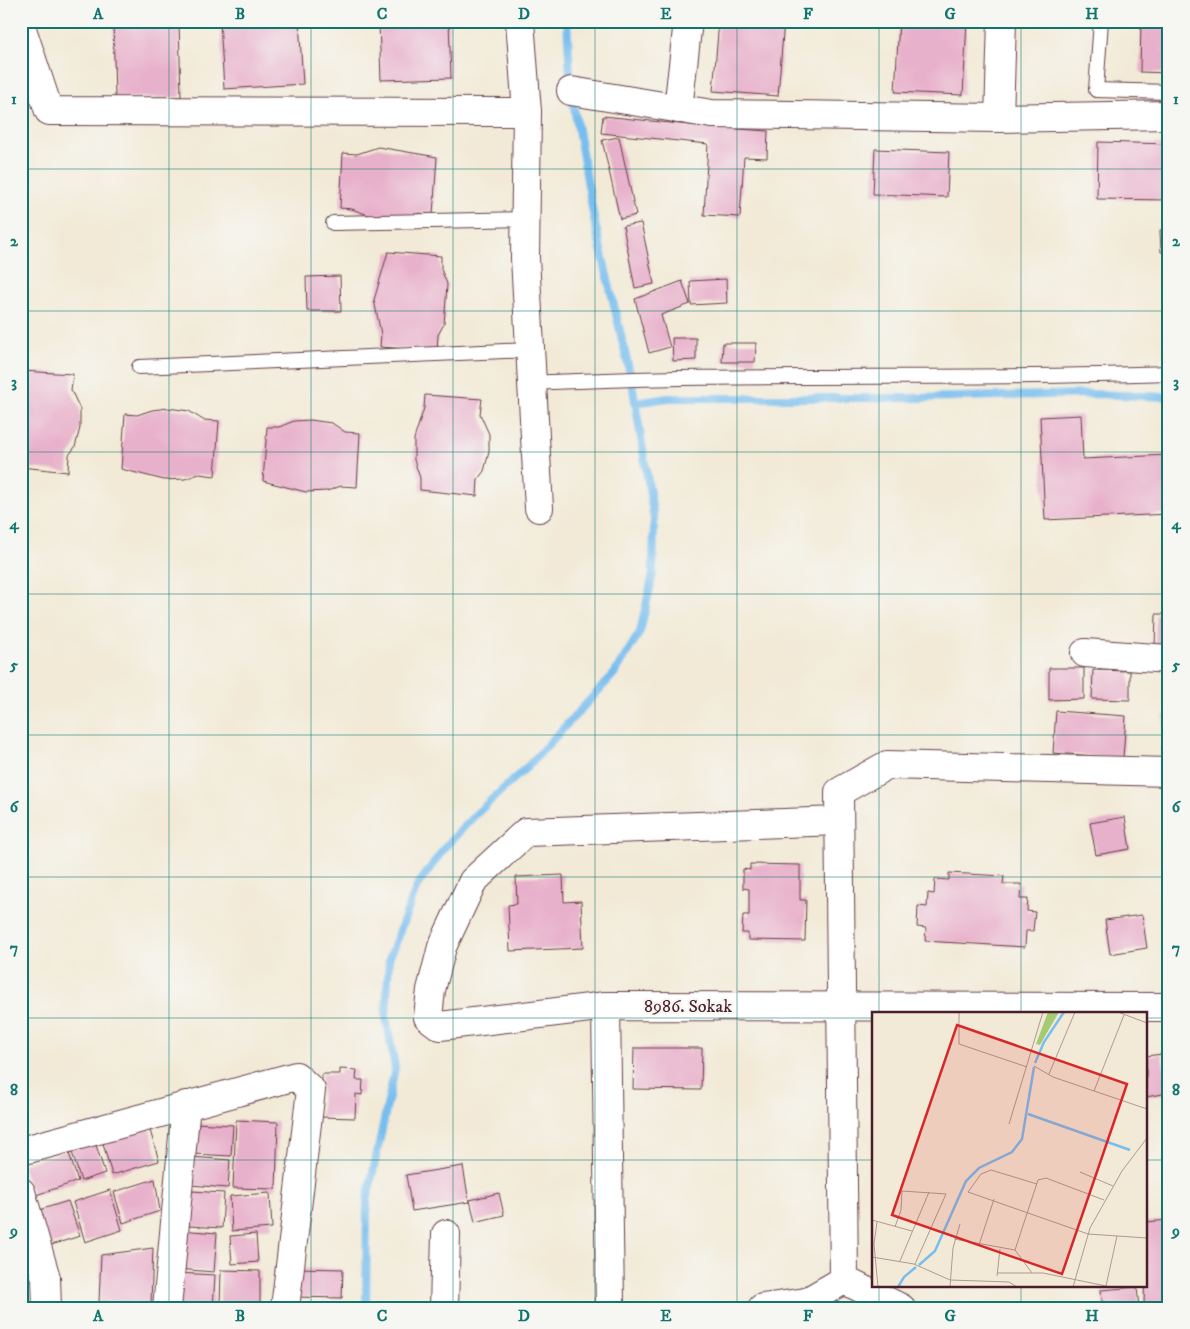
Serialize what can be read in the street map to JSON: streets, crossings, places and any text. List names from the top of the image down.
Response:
{
  "streets": {
    "street": ["8986. Sokak"]
  },
  "grid": {
    "columns": [
      "A",
      "B",
      "C",
      "D",
      "E",
      "F",
      "G",
      "H"
    ],
    "rows": [
      "1",
      "2",
      "3",
      "4",
      "5",
      "6",
      "7",
      "8",
      "9"
    ]
  }
}
